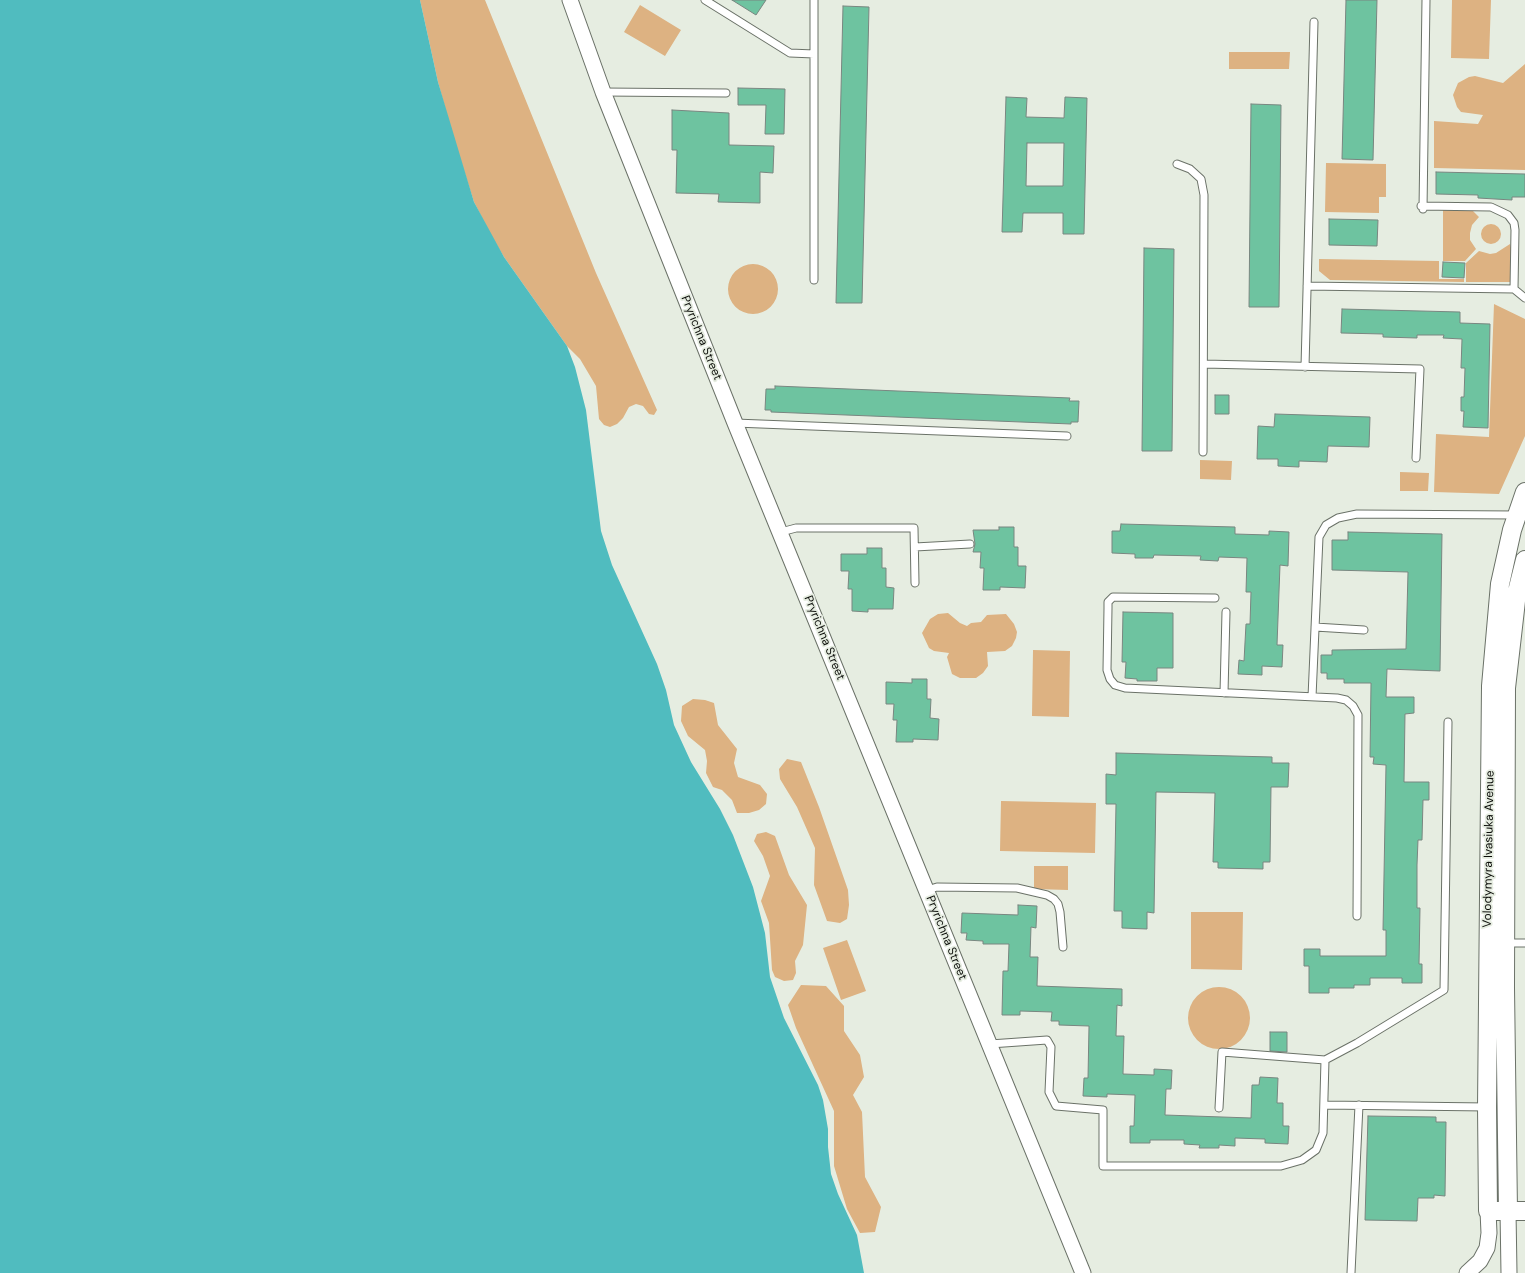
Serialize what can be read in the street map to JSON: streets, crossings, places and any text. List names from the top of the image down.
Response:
{
  "streets": {
    "street": ["Pryrichna Street", "Volodymyra Ivasiuka Avenue"]
  }
}
